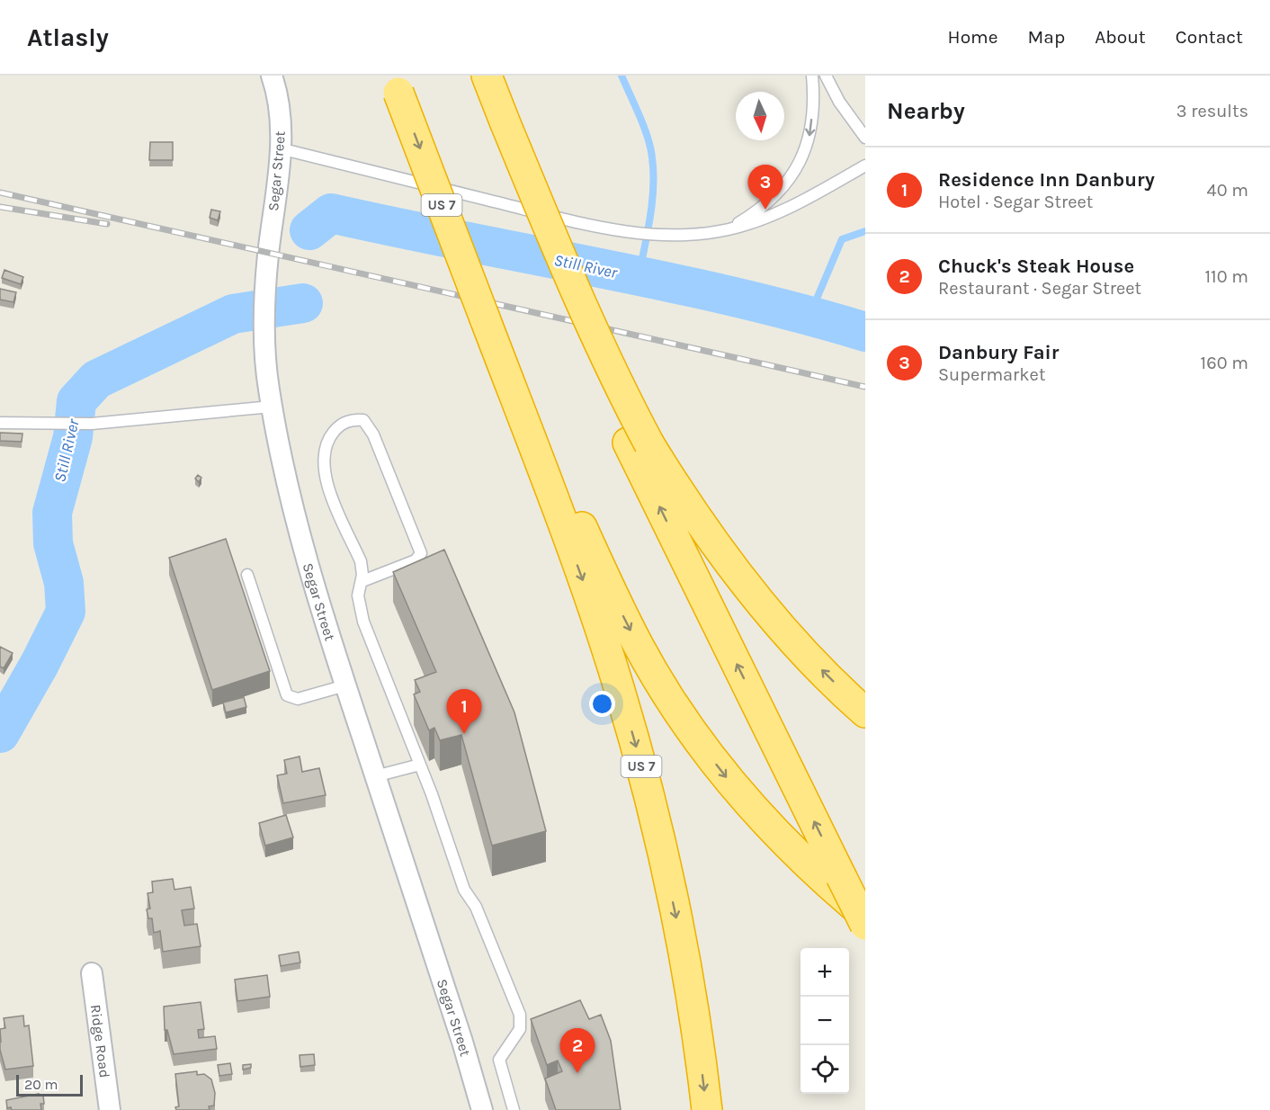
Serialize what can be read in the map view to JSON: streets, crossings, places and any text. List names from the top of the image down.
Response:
{
  "streets": {
    "highway": ["US 7"],
    "street": ["Segar Street", "Ridge Road"]
  },
  "water": ["Still River"],
  "scale_bar": "20 m",
  "north": "bottom",
  "page": {
    "header": "Atlasly",
    "nav": [
      "Home",
      "Map",
      "About",
      "Contact"
    ],
    "heading": ["Nearby", "3 results"],
    "list": [
      {
        "mark": "1",
        "name": "Residence Inn Danbury",
        "note": "Hotel · Segar Street",
        "value": "40 m"
      },
      {
        "mark": "2",
        "name": "Chuck's Steak House",
        "note": "Restaurant · Segar Street",
        "value": "110 m"
      },
      {
        "mark": "3",
        "name": "Danbury Fair",
        "note": "Supermarket",
        "value": "160 m"
      }
    ],
    "pins": ["3", "1", "2"],
    "map_buttons": ["+", "−"],
    "scale": "20 m"
  }
}
